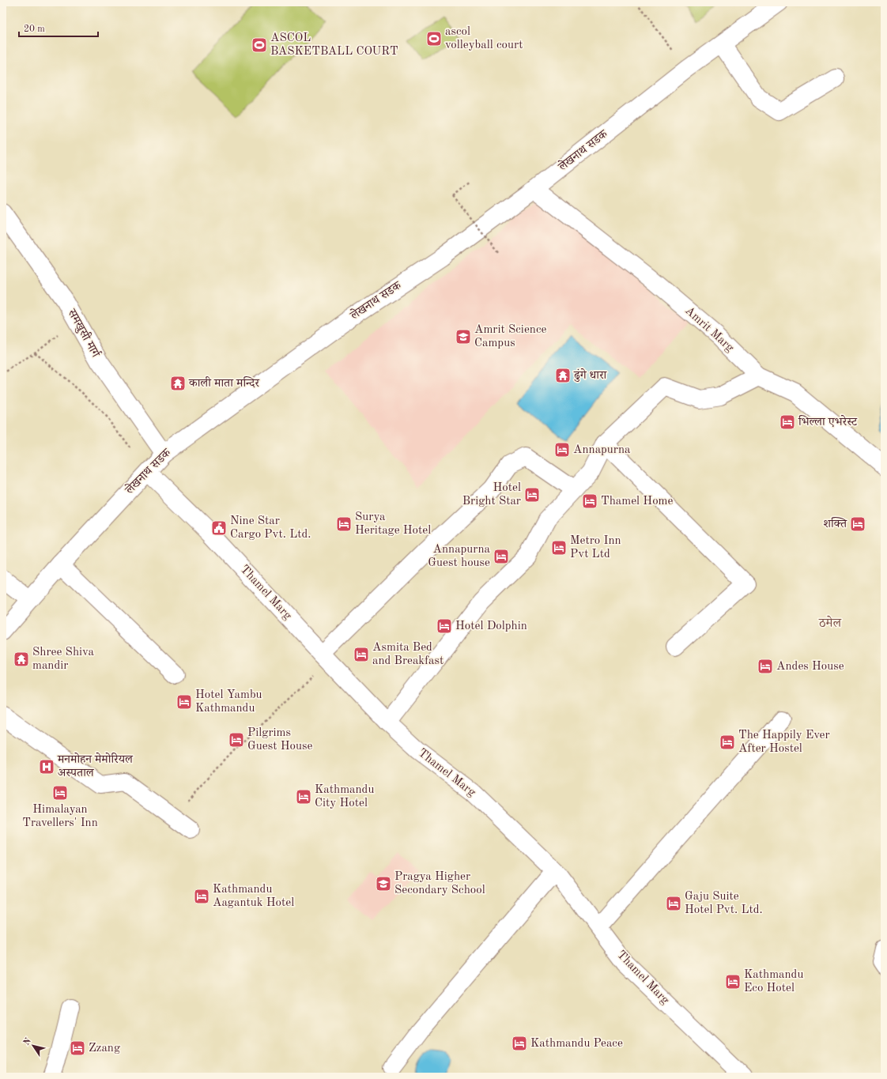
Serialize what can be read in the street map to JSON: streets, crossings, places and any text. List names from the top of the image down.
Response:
{
  "streets": {
    "street": [
      "लेखनाथ सडक",
      "Amrit Marg",
      "समखुसी मार्ग",
      "Thamel Marg"
    ]
  },
  "crossings": [
    ["लेखनाथ सडक", "Amrit Marg"],
    ["लेखनाथ सडक", "समखुसी मार्ग"],
    ["लेखनाथ सडक", "Thamel Marg"]
  ],
  "districts": ["ठमेल"],
  "places": {
    "sports": ["ascol volleyball court", "ASCOL BASKETBALL COURT"],
    "school or university": ["Amrit Science Campus", "Pragya Higher Secondary School"],
    "temple": ["ढुंगे धारा", "काली माता मन्दिर", "Shree Shiva mandir"],
    "hotel": [
      "भिल्ला एभरेस्ट",
      "Annapurna",
      "Hotel Bright Star",
      "Thamel Home",
      "Surya Heritage Hotel",
      "शक्ति",
      "Metro Inn Pvt Ltd",
      "Annapurna Guest house",
      "Hotel Dolphin",
      "Asmita Bed and Breakfast",
      "Andes House",
      "Hotel Yambu Kathmandu",
      "Pilgrims Guest House",
      "The Happily Ever After Hostel",
      "Himalayan Travellers' Inn",
      "Kathmandu City Hotel",
      "Kathmandu Aagantuk Hotel",
      "Gaju Suite Hotel Pvt. Ltd.",
      "Kathmandu Eco Hotel",
      "Kathmandu Peace",
      "Zzang"
    ],
    "public building": ["Nine Star Cargo Pvt. Ltd."],
    "hospital": ["मनमोहन मेमोरियल अस्पताल"]
  },
  "scale_bar": "20 m",
  "north": "top left"
}
